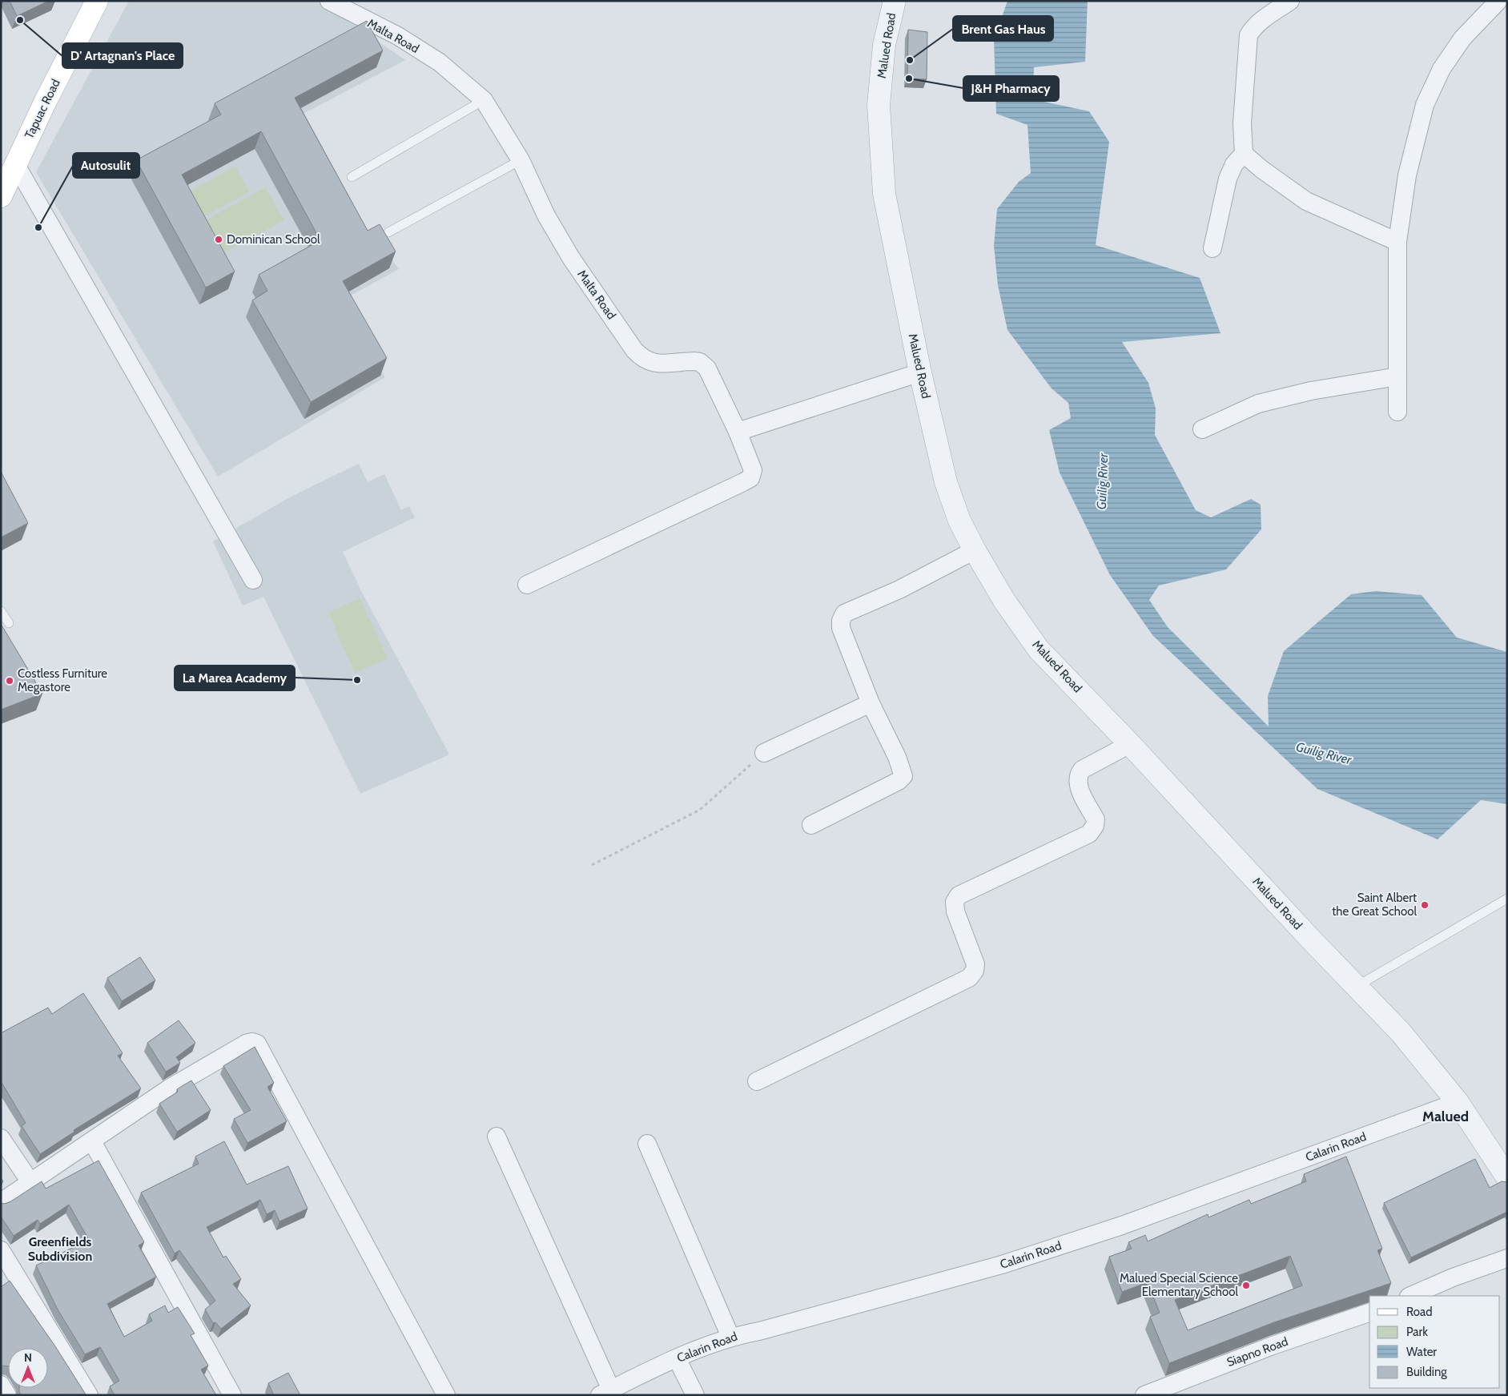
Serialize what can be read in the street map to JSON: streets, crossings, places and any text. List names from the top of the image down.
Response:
{
  "streets": {
    "main road": ["Tapuac Road"],
    "street": [
      "Malta Road",
      "Malued Road",
      "Calarin Road",
      "Siapno Road"
    ]
  },
  "crossings": [
    ["Malued Road", "Calarin Road"]
  ],
  "districts": ["Malued", "Greenfields Subdivision"],
  "water": ["Guilig River"],
  "places": [
    "D' Artagnan's Place",
    "Brent Gas Haus",
    "J&H Pharmacy",
    "Autosulit",
    "Dominican School",
    "La Marea Academy",
    "Costless Furniture Megastore",
    "Saint Albert the Great School",
    "Malued Special Science Elementary School"
  ],
  "legend": [
    "Road",
    "Park",
    "Water",
    "Building"
  ],
  "north": "top"
}
